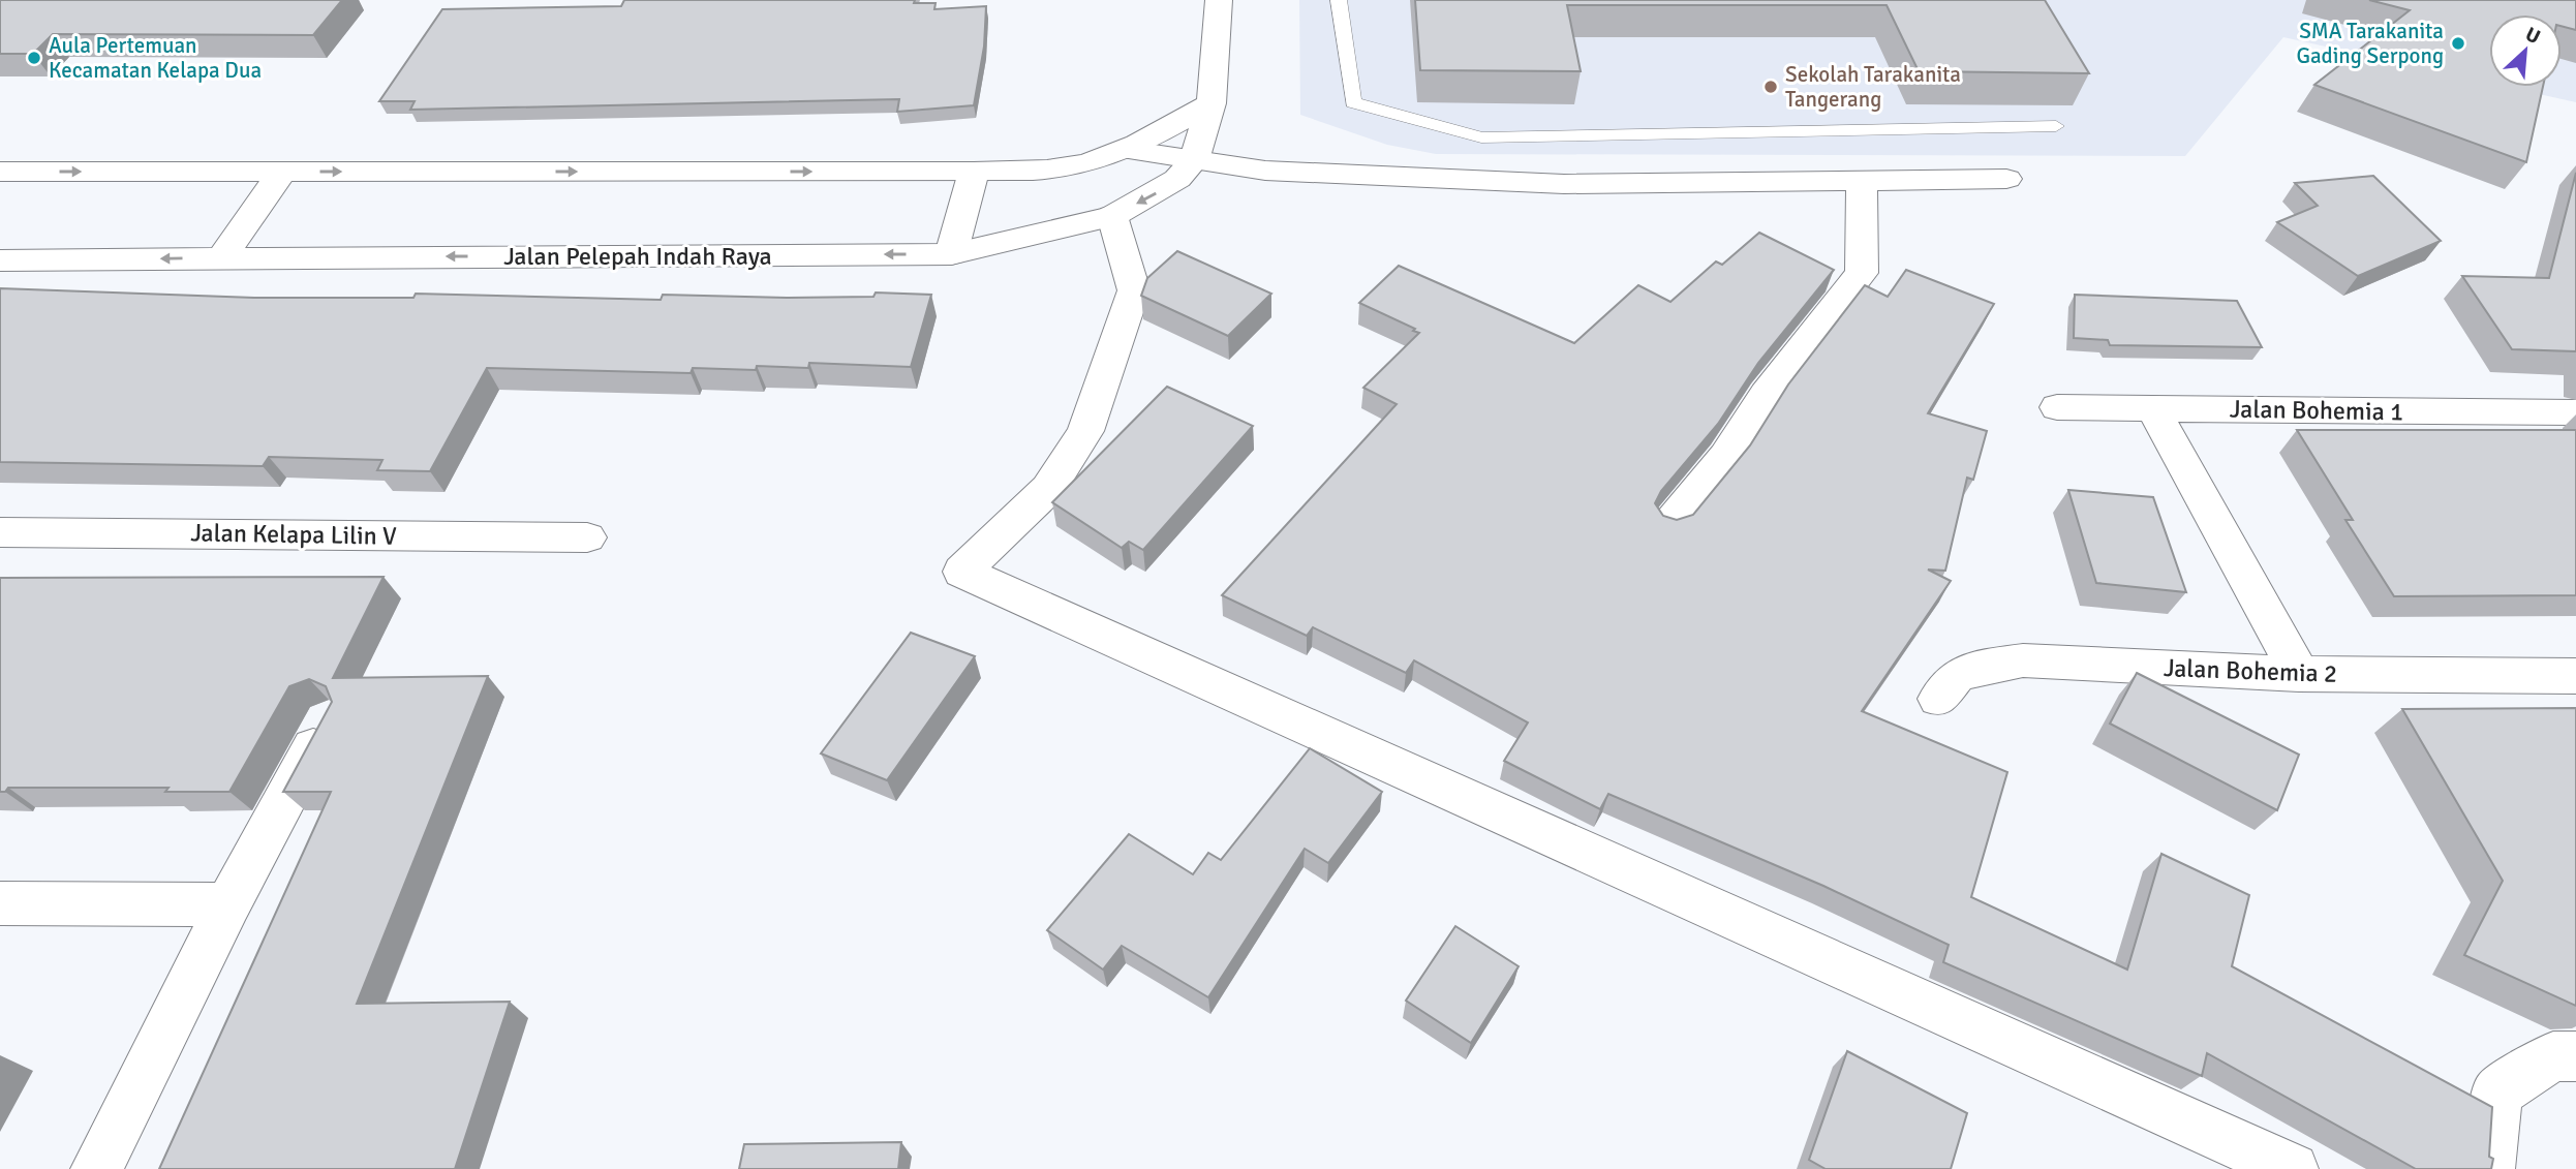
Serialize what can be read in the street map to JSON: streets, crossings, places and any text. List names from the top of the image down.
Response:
{
  "streets": {
    "street": [
      "Jalan Pelepah Indah Raya",
      "Jalan Bohemia 1",
      "Jalan Kelapa Lilin V",
      "Jalan Bohemia 2"
    ]
  },
  "places": ["SMA Tarakanita Gading Serpong", "Aula Pertemuan Kecamatan Kelapa Dua", "Sekolah Tarakanita Tangerang"],
  "north": "top right"
}
